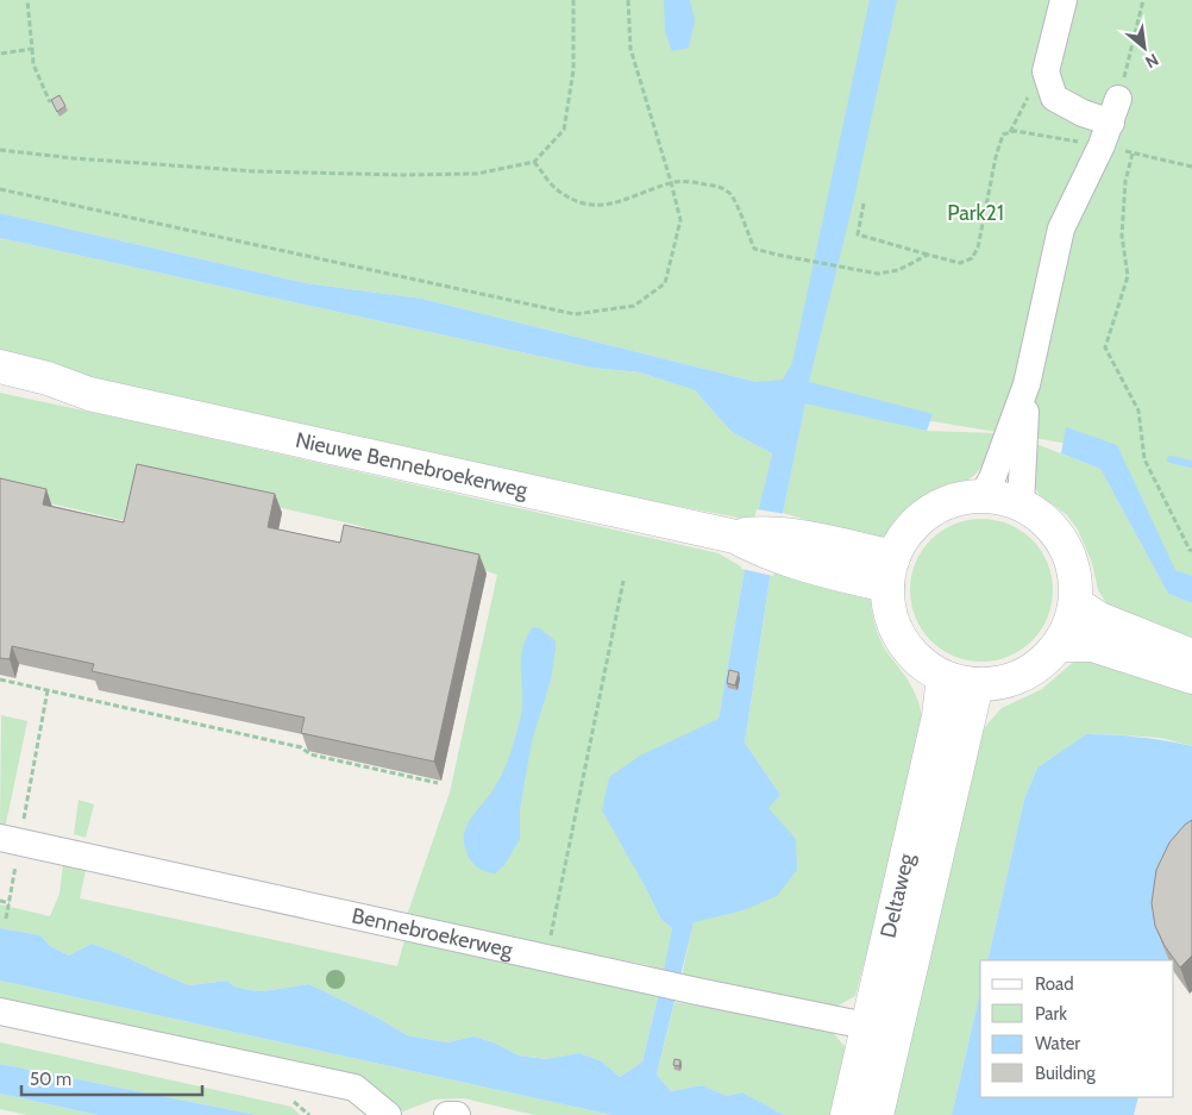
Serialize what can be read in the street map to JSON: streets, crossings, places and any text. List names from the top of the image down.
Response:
{
  "streets": {
    "main road": ["Nieuwe Bennebroekerweg", "Deltaweg"],
    "street": ["Bennebroekerweg"]
  },
  "crossings": [
    ["Nieuwe Bennebroekerweg", "Deltaweg"],
    ["Deltaweg", "Bennebroekerweg"]
  ],
  "parks": ["Park21"],
  "legend": [
    "Road",
    "Park",
    "Water",
    "Building"
  ],
  "scale_bar": "50 m",
  "north": "bottom right"
}
